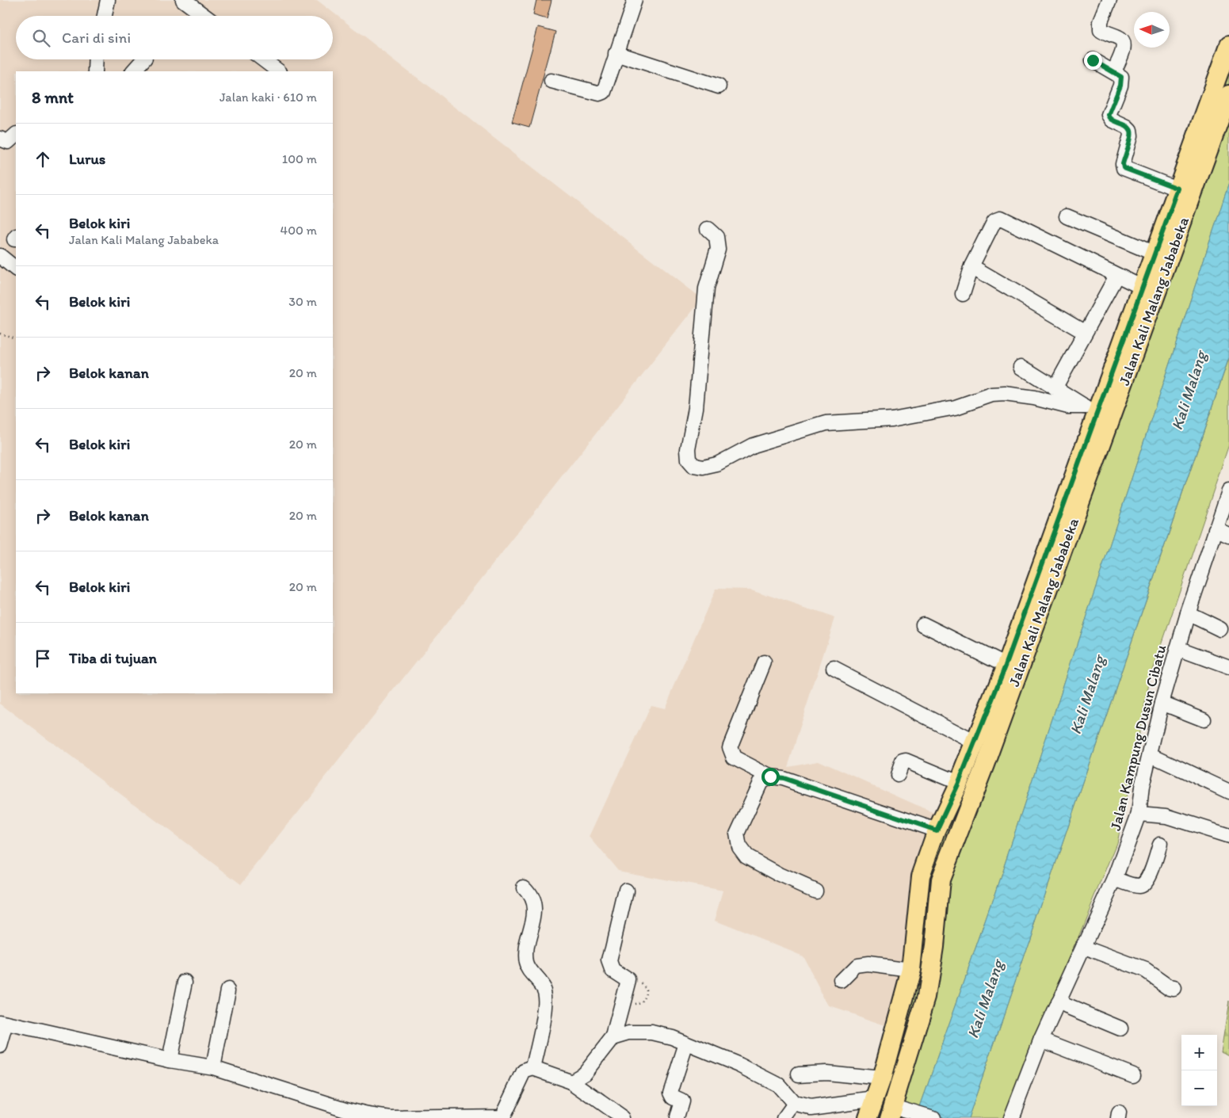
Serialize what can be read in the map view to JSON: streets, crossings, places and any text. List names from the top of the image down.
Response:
{
  "streets": {
    "main road": ["Jalan Kali Malang Jababeka"],
    "street": ["Jalan Kampung Dusun Cibatu"]
  },
  "water": ["Kali Malang"],
  "north": "left",
  "page": {
    "search": "Cari di sini",
    "heading": ["8 mnt", "Jalan kaki · 610 m"],
    "list": [
      ["Lurus", "100 m"],
      ["Belok kiri", "Jalan Kali Malang Jababeka", "400 m"],
      ["Belok kiri", "30 m"],
      ["Belok kanan", "20 m"],
      ["Belok kiri", "20 m"],
      ["Belok kanan", "20 m"],
      ["Belok kiri", "20 m"],
      "Tiba di tujuan"
    ],
    "map_buttons": ["+", "−"]
  }
}
